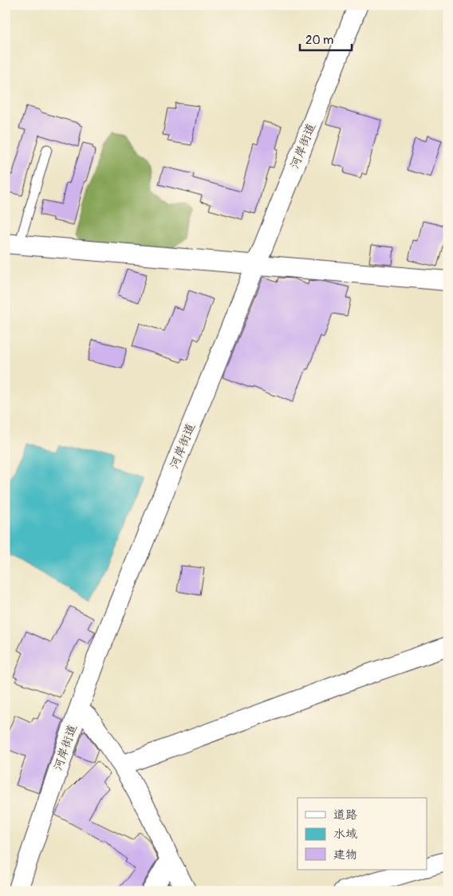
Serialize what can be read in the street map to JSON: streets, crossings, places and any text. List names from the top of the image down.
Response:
{
  "streets": {
    "street": ["河岸街道"]
  },
  "legend": ["道路", "水域", "建物"],
  "scale_bar": "20 m"
}
